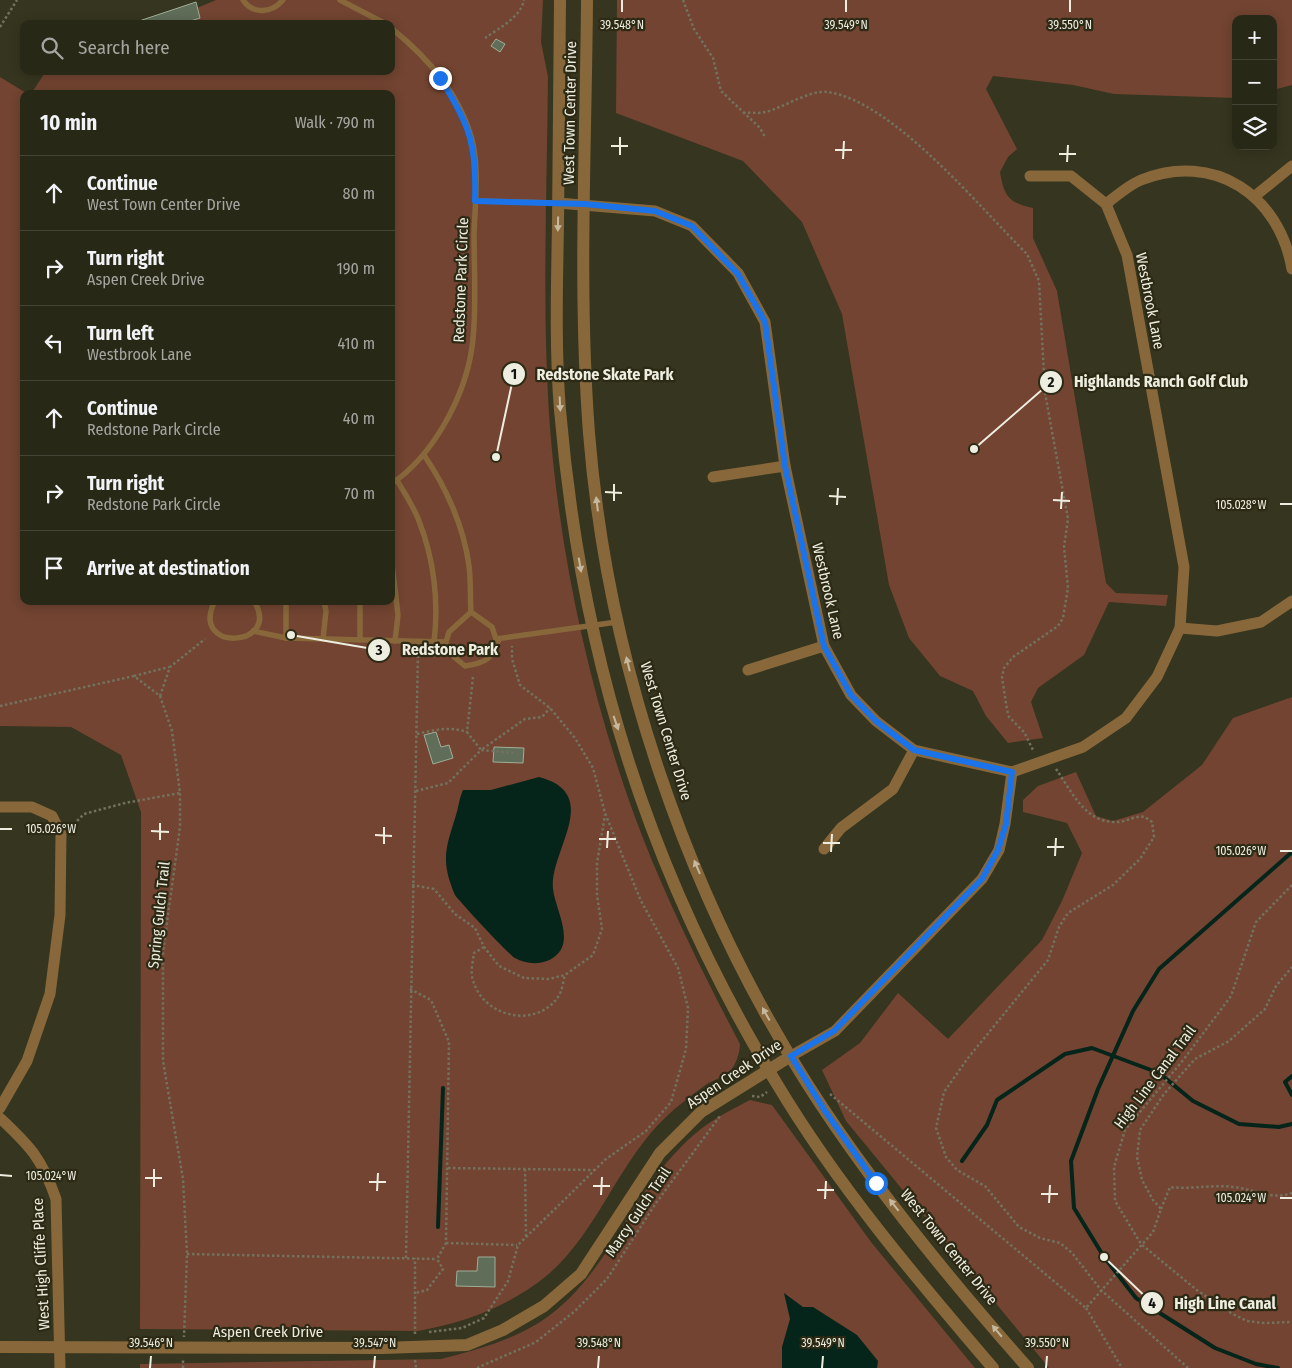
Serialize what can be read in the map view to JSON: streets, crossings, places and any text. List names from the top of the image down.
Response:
{
  "streets": {
    "street": [
      "West Town Center Drive",
      "Westbrook Lane",
      "Aspen Creek Drive",
      "West High Cliffe Place"
    ],
    "lane": ["Redstone Park Circle"],
    "path": ["Spring Gulch Trail", "High Line Canal Trail", "Marcy Gulch Trail"]
  },
  "crossings": [
    ["West Town Center Drive", "Redstone Park Circle"],
    ["West Town Center Drive", "Westbrook Lane"],
    ["West Town Center Drive", "Aspen Creek Drive"],
    ["Redstone Park Circle", "Westbrook Lane"],
    ["Westbrook Lane", "Aspen Creek Drive"],
    ["Spring Gulch Trail", "Aspen Creek Drive"],
    ["Aspen Creek Drive", "West High Cliffe Place"]
  ],
  "places": [
    "Highlands Ranch Golf Club",
    "Redstone Skate Park",
    "Redstone Park",
    "High Line Canal"
  ],
  "page": {
    "map_buttons": ["+", "−"],
    "search": "Search here",
    "heading": ["10 min", "Walk · 790 m"],
    "list": [
      ["Continue", "West Town Center Drive", "80 m"],
      ["Turn right", "Aspen Creek Drive", "190 m"],
      ["Turn left", "Westbrook Lane", "410 m"],
      ["Continue", "Redstone Park Circle", "40 m"],
      ["Turn right", "Redstone Park Circle", "70 m"],
      "Arrive at destination"
    ]
  },
  "coordinates": [
    "39.548°N",
    "39.549°N",
    "39.550°N",
    "105.028°W",
    "105.026°W",
    "105.024°W",
    "39.546°N",
    "39.547°N"
  ]
}
